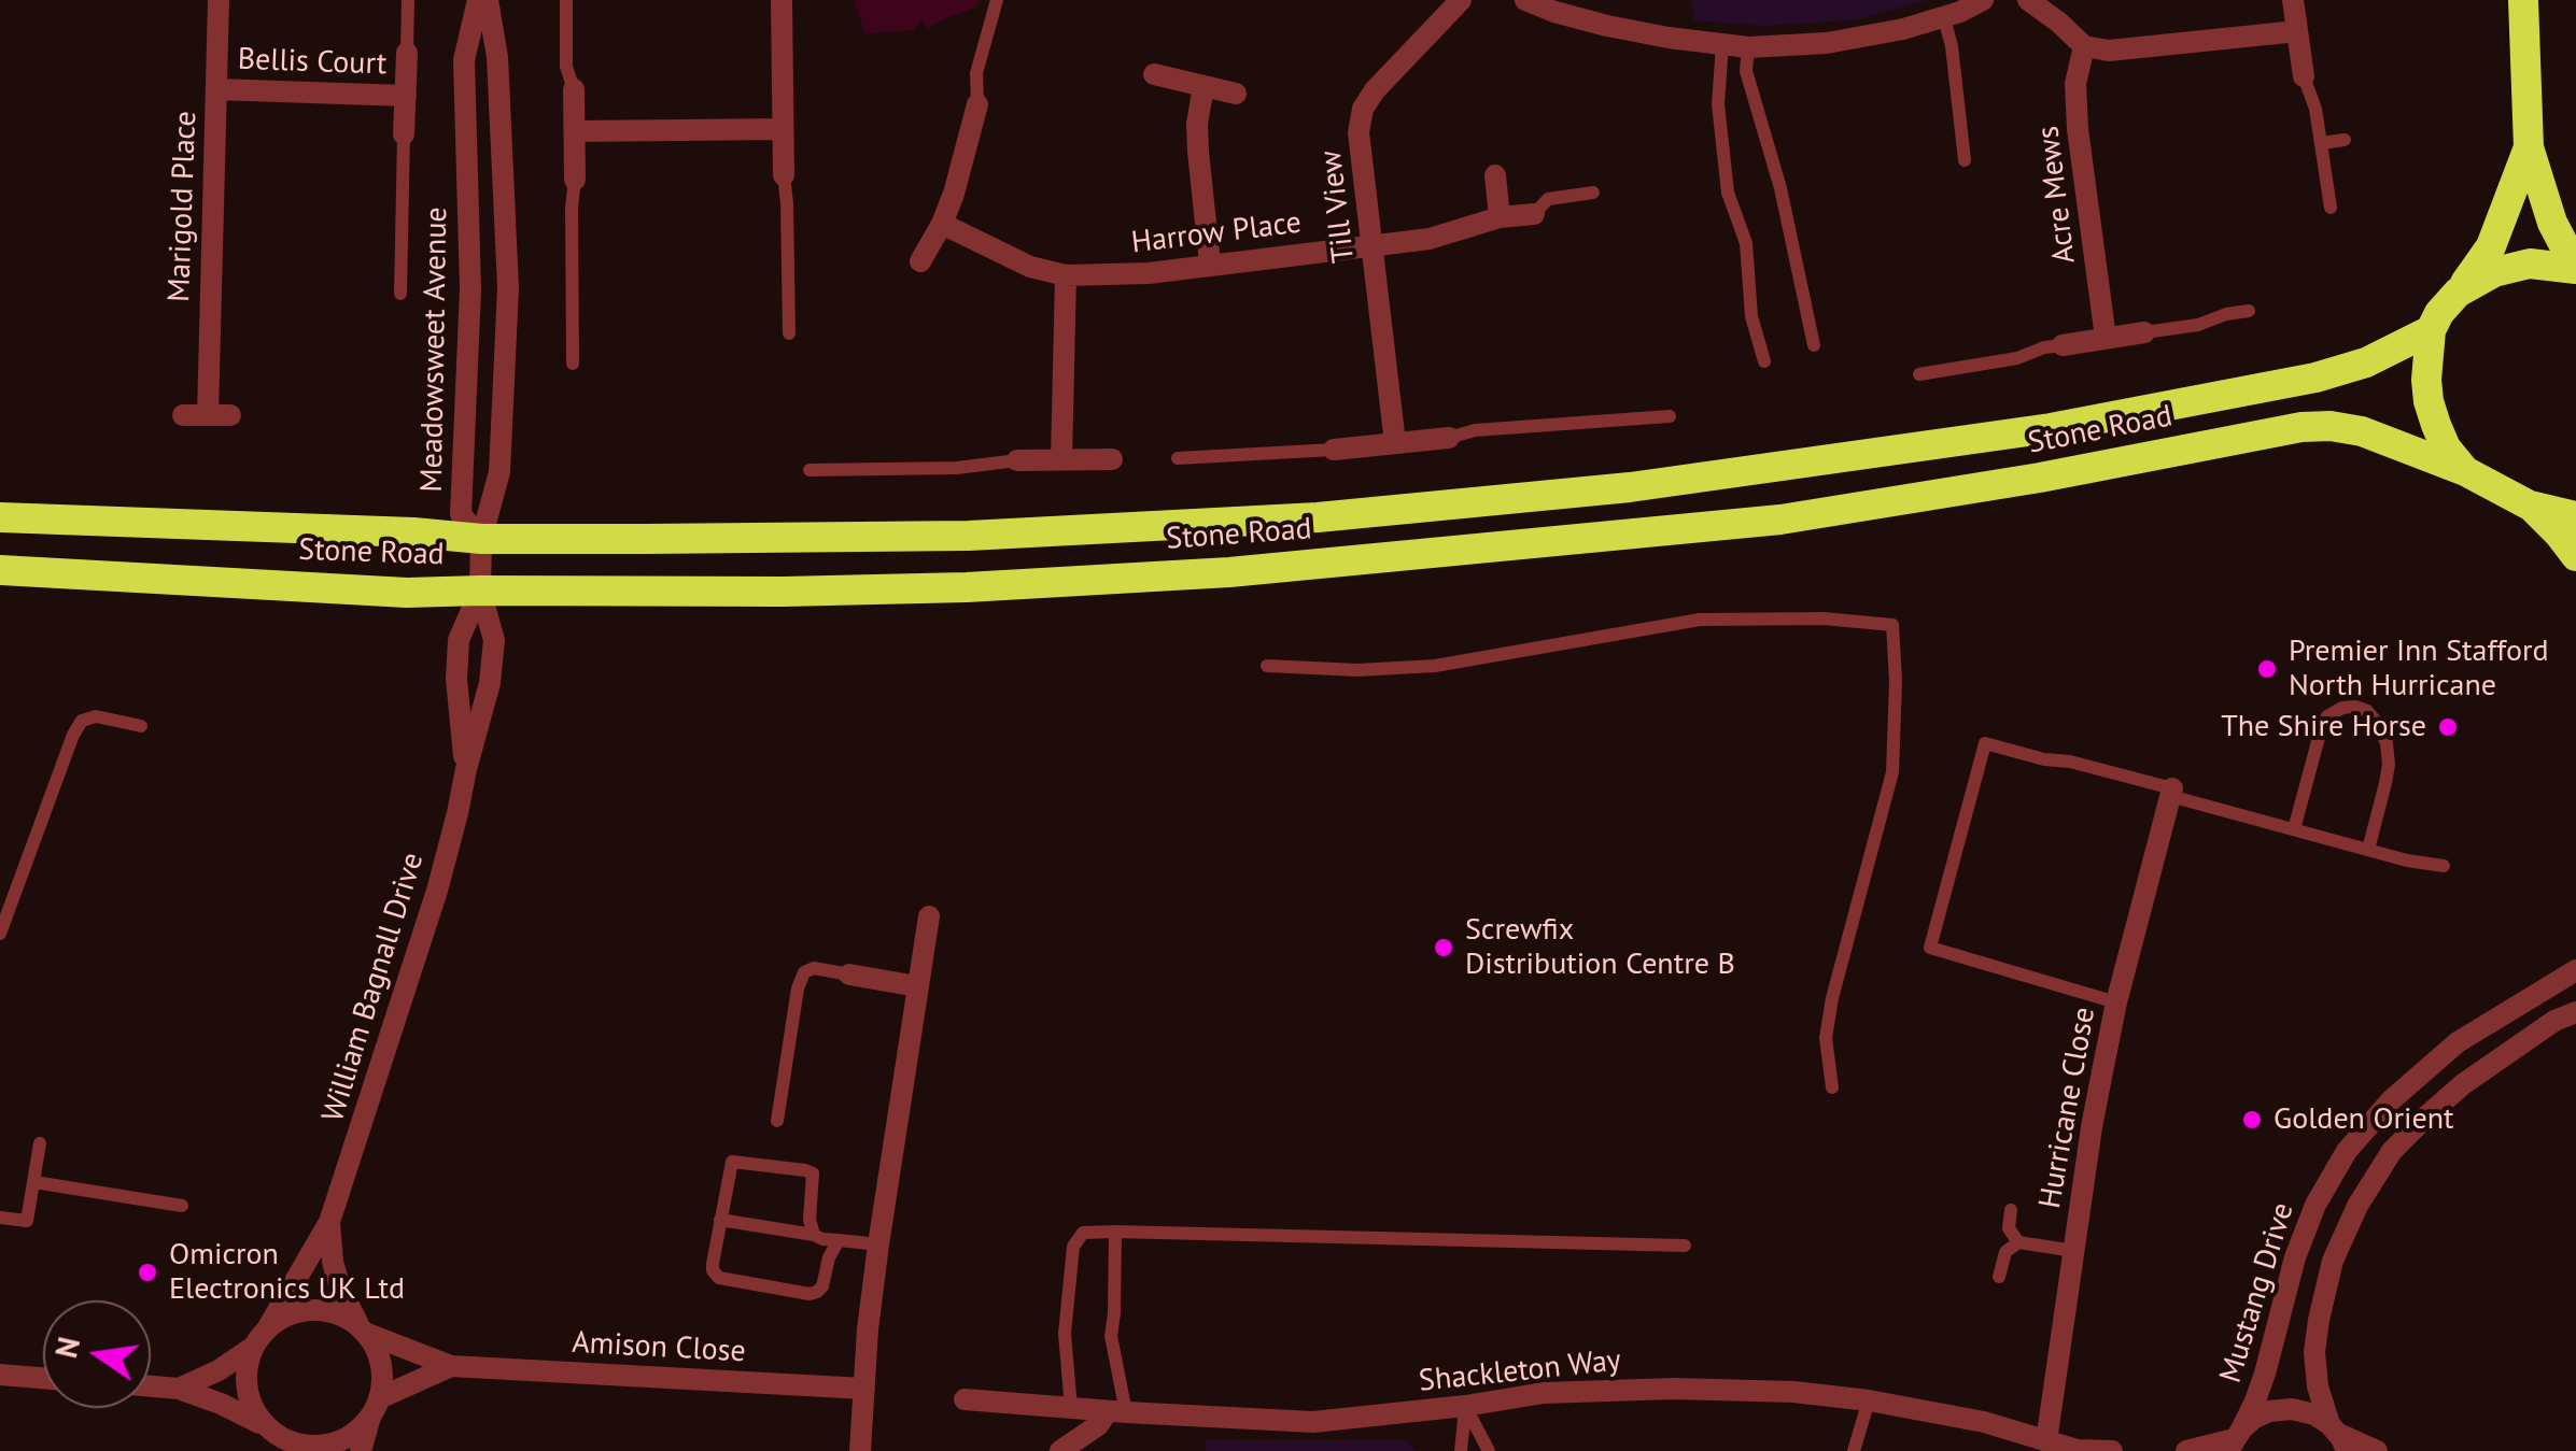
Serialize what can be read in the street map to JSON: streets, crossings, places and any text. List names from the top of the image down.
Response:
{
  "streets": {
    "highway": ["Stone Road"],
    "street": [
      "Bellis Court",
      "Acre Mews",
      "Marigold Place",
      "Till View",
      "Harrow Place",
      "Meadowsweet Avenue",
      "William Bagnall Drive",
      "Hurricane Close",
      "Mustang Drive",
      "Amison Close",
      "Shackleton Way"
    ]
  },
  "crossings": [
    ["Bellis Court", "Marigold Place"],
    ["Till View", "Harrow Place"],
    ["Meadowsweet Avenue", "Stone Road"],
    ["Stone Road", "William Bagnall Drive"],
    ["William Bagnall Drive", "Amison Close"],
    ["Hurricane Close", "Shackleton Way"]
  ],
  "places": [
    "Premier Inn Stafford North Hurricane",
    "The Shire Horse",
    "Screwfix Distribution Centre B",
    "Golden Orient",
    "Omicron Electronics UK Ltd"
  ],
  "north": "left"
}
